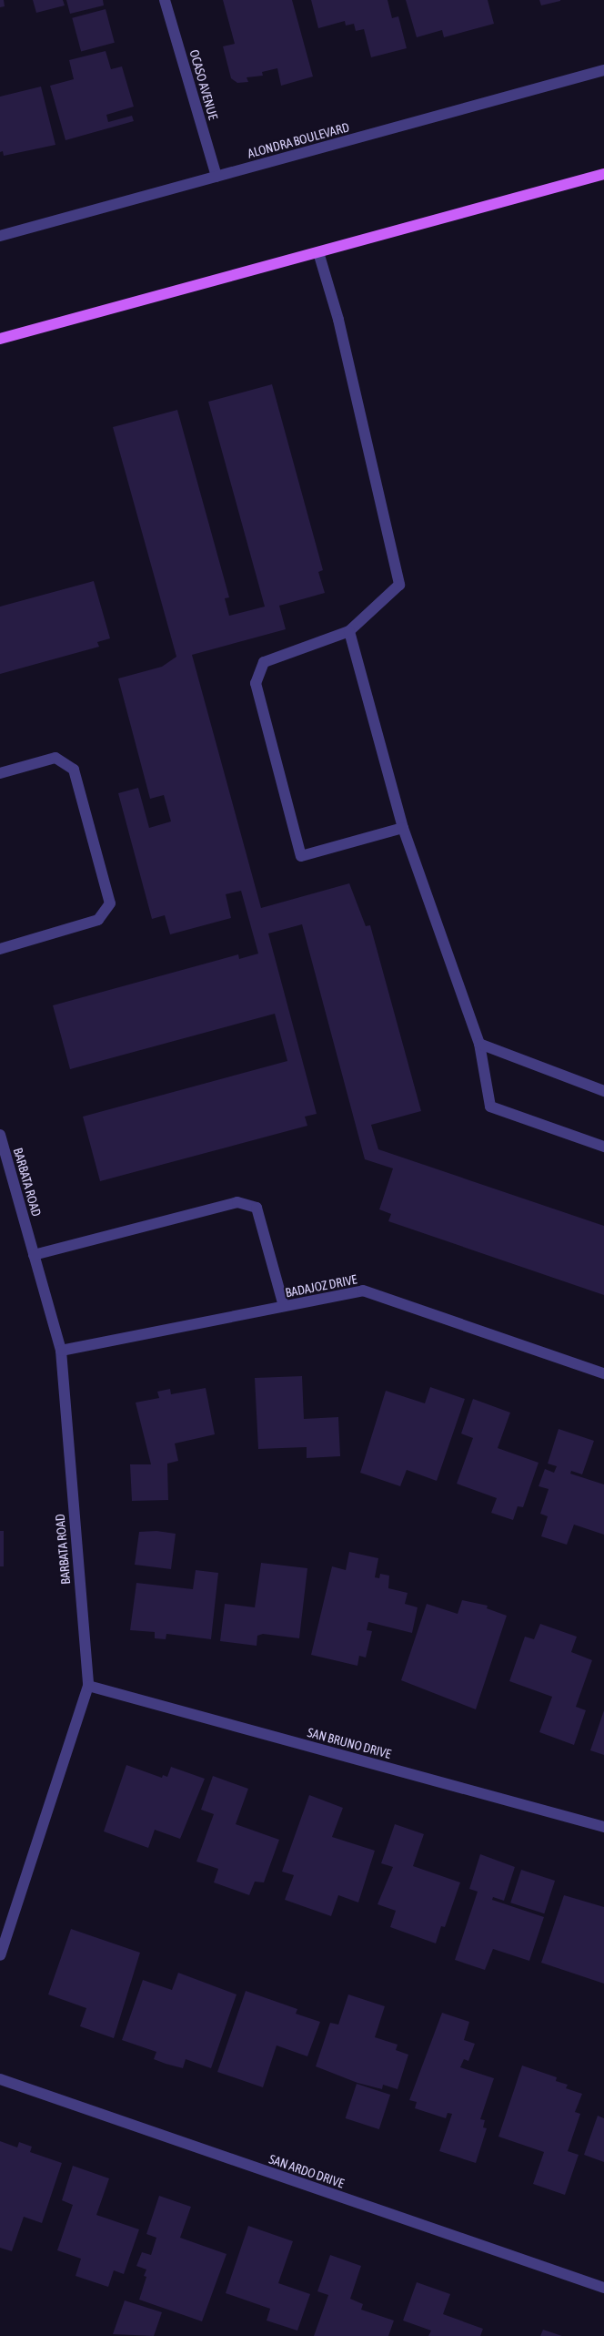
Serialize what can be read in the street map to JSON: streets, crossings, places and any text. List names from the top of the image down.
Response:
{
  "streets": {
    "street": [
      "OCASO AVENUE",
      "ALONDRA BOULEVARD",
      "BARBATA ROAD",
      "BADAJOZ DRIVE",
      "SAN BRUNO DRIVE",
      "SAN ARDO DRIVE"
    ]
  },
  "crossings": [
    ["OCASO AVENUE", "ALONDRA BOULEVARD"],
    ["BARBATA ROAD", "BADAJOZ DRIVE"],
    ["BARBATA ROAD", "SAN BRUNO DRIVE"]
  ]
}
